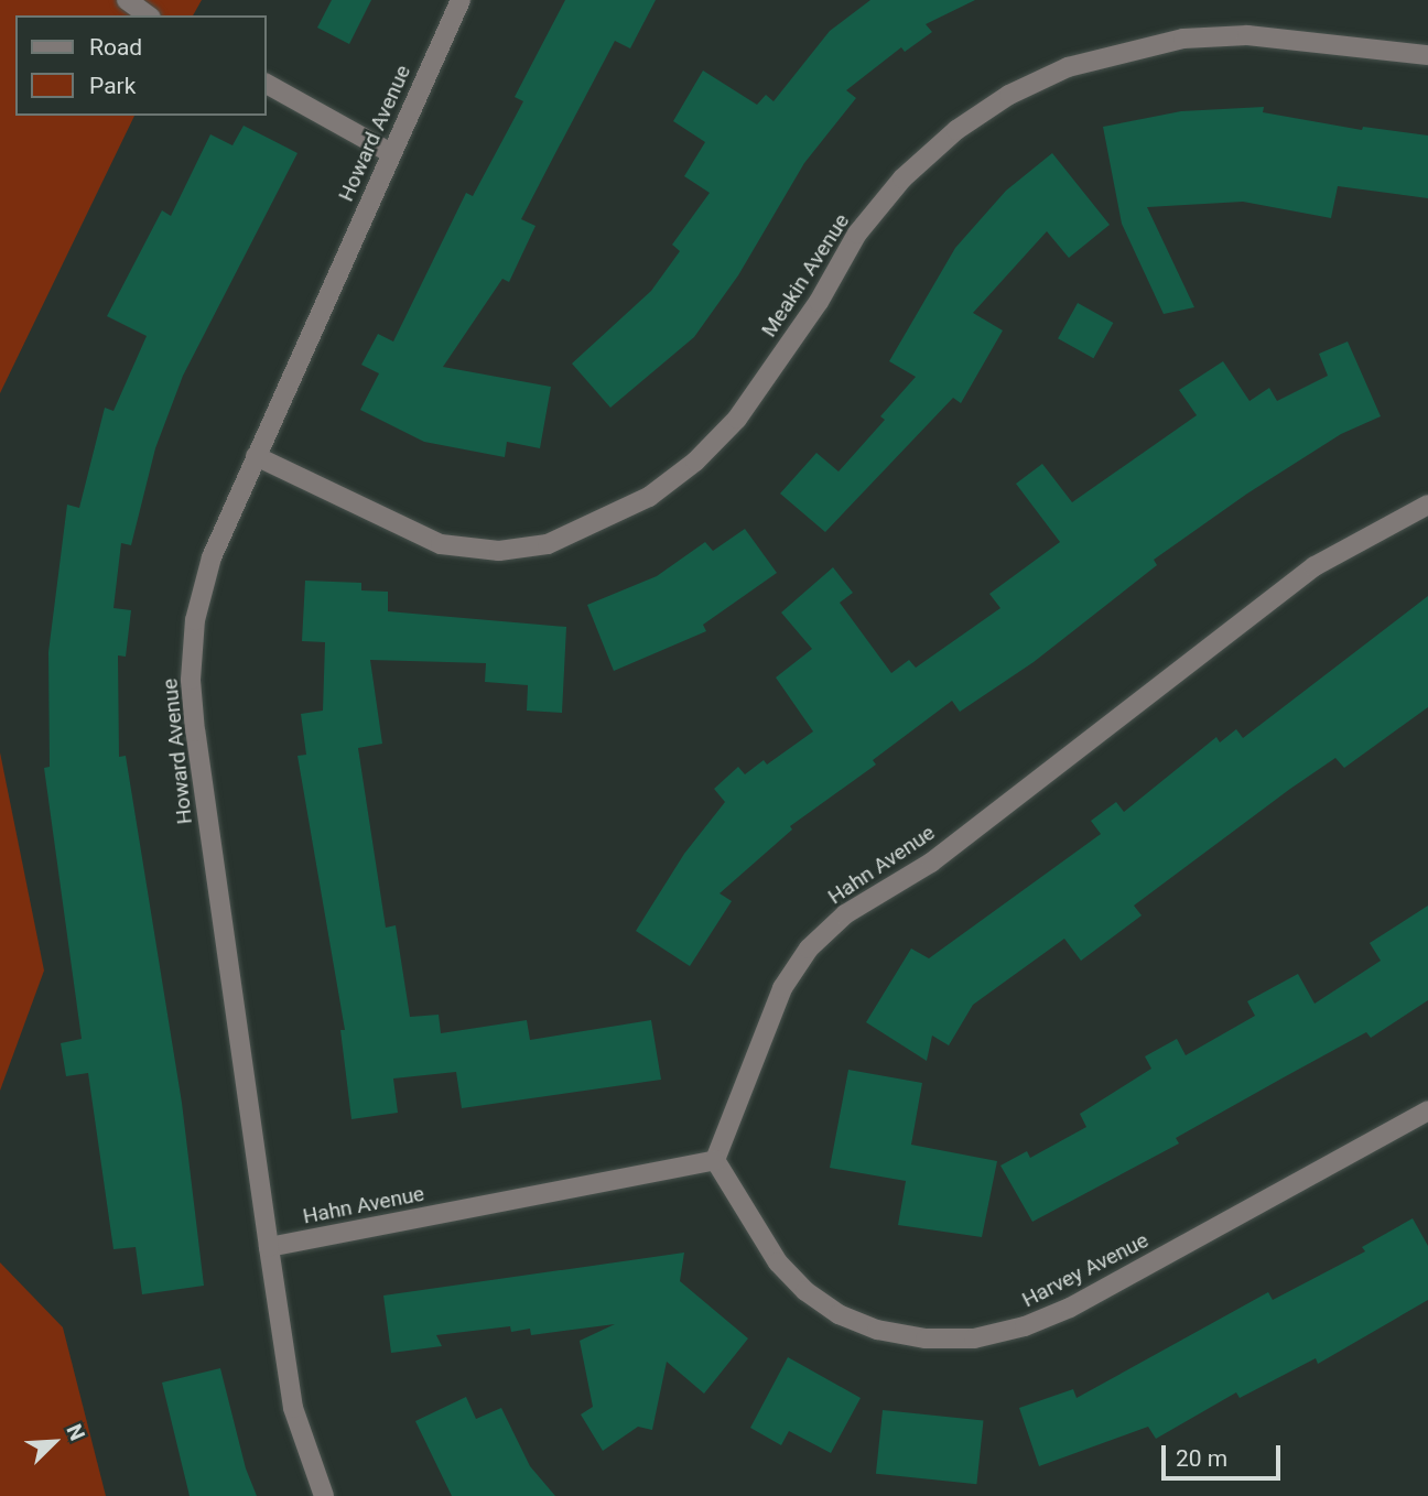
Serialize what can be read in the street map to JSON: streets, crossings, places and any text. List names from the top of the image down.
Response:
{
  "streets": {
    "street": [
      "Howard Avenue",
      "Meakin Avenue",
      "Hahn Avenue",
      "Harvey Avenue"
    ]
  },
  "crossings": [
    ["Howard Avenue", "Meakin Avenue"],
    ["Howard Avenue", "Hahn Avenue"],
    ["Hahn Avenue", "Harvey Avenue"]
  ],
  "legend": ["Road", "Park"],
  "scale_bar": "20 m",
  "north": "top right"
}
